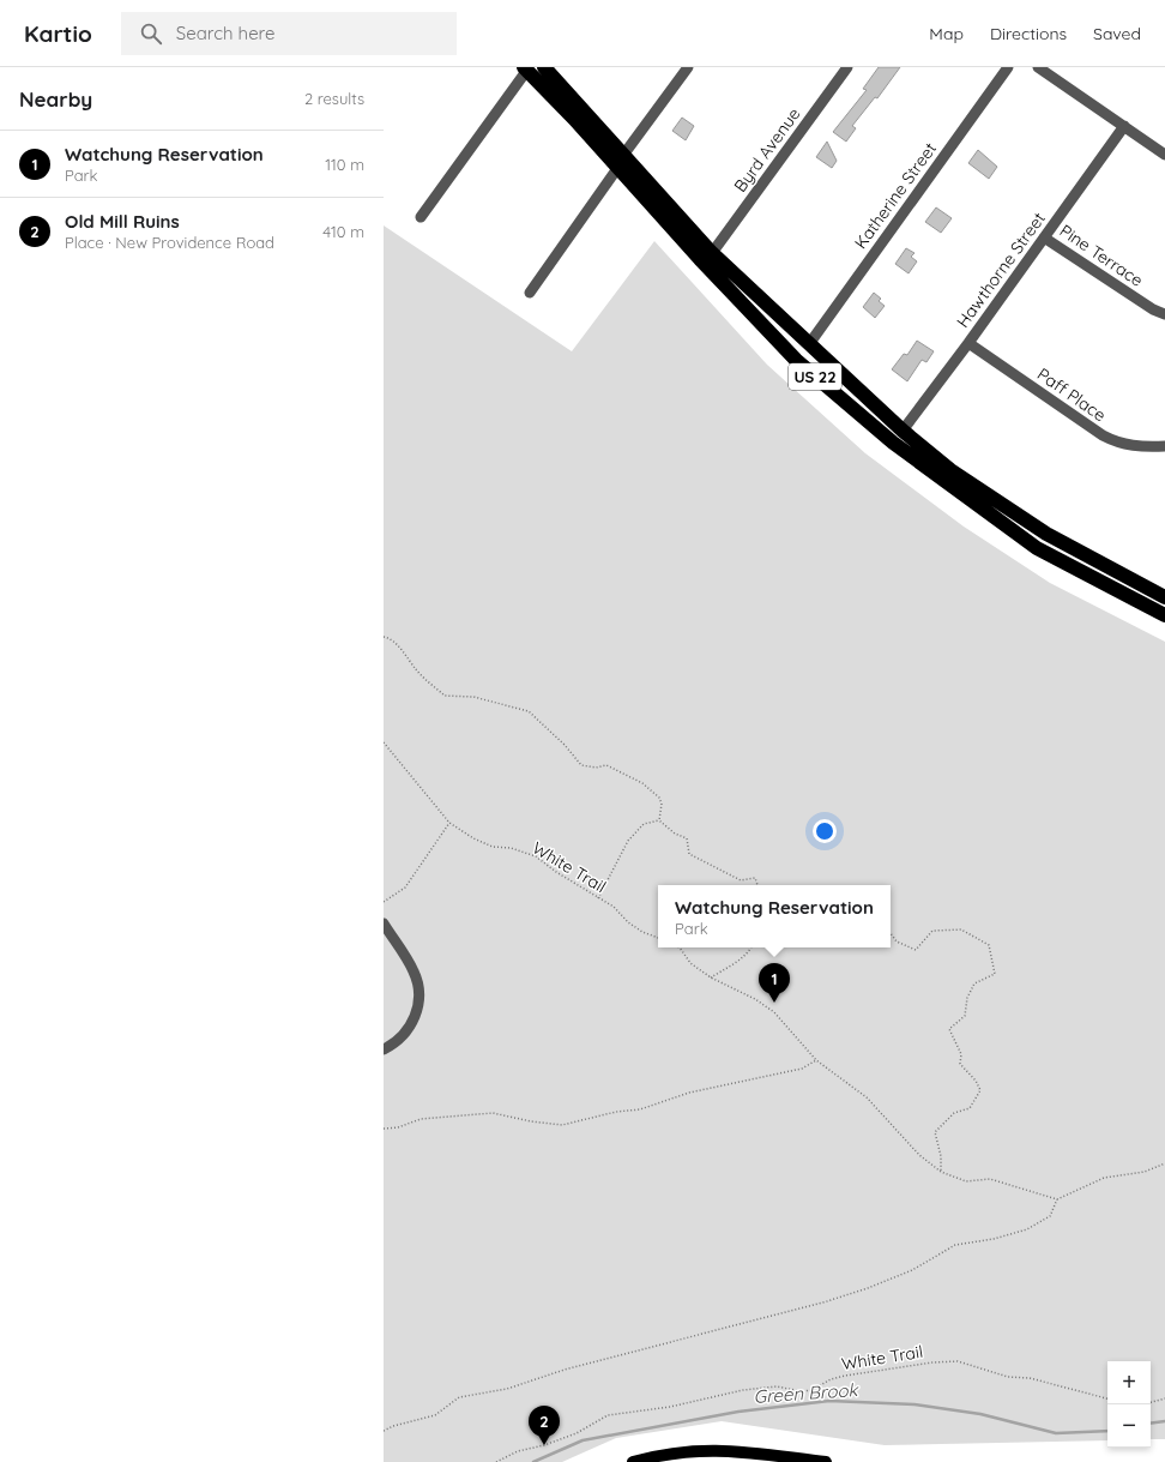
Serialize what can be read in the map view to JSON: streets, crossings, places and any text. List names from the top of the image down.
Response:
{
  "streets": {
    "highway": ["US 22"],
    "street": [
      "Byrd Avenue",
      "Katherine Street",
      "Pine Terrace",
      "Hawthorne Street",
      "Paff Place"
    ],
    "path": ["White Trail"]
  },
  "crossings": [
    ["Byrd Avenue", "US 22"],
    ["Katherine Street", "US 22"],
    ["Pine Terrace", "Hawthorne Street"],
    ["Hawthorne Street", "US 22"],
    ["Hawthorne Street", "Paff Place"]
  ],
  "water": ["Green Brook"],
  "page": {
    "header": "Kartio",
    "search": "Search here",
    "nav": ["Map", "Directions", "Saved"],
    "heading": ["Nearby", "2 results"],
    "list": [
      {
        "mark": "1",
        "name": "Watchung Reservation",
        "note": "Park",
        "value": "110 m"
      },
      {
        "mark": "2",
        "name": "Old Mill Ruins",
        "note": "Place · New Providence Road",
        "value": "410 m"
      }
    ],
    "popup": ["Watchung Reservation", "Park"],
    "pins": ["1", "2"],
    "map_buttons": ["+", "−"]
  }
}
